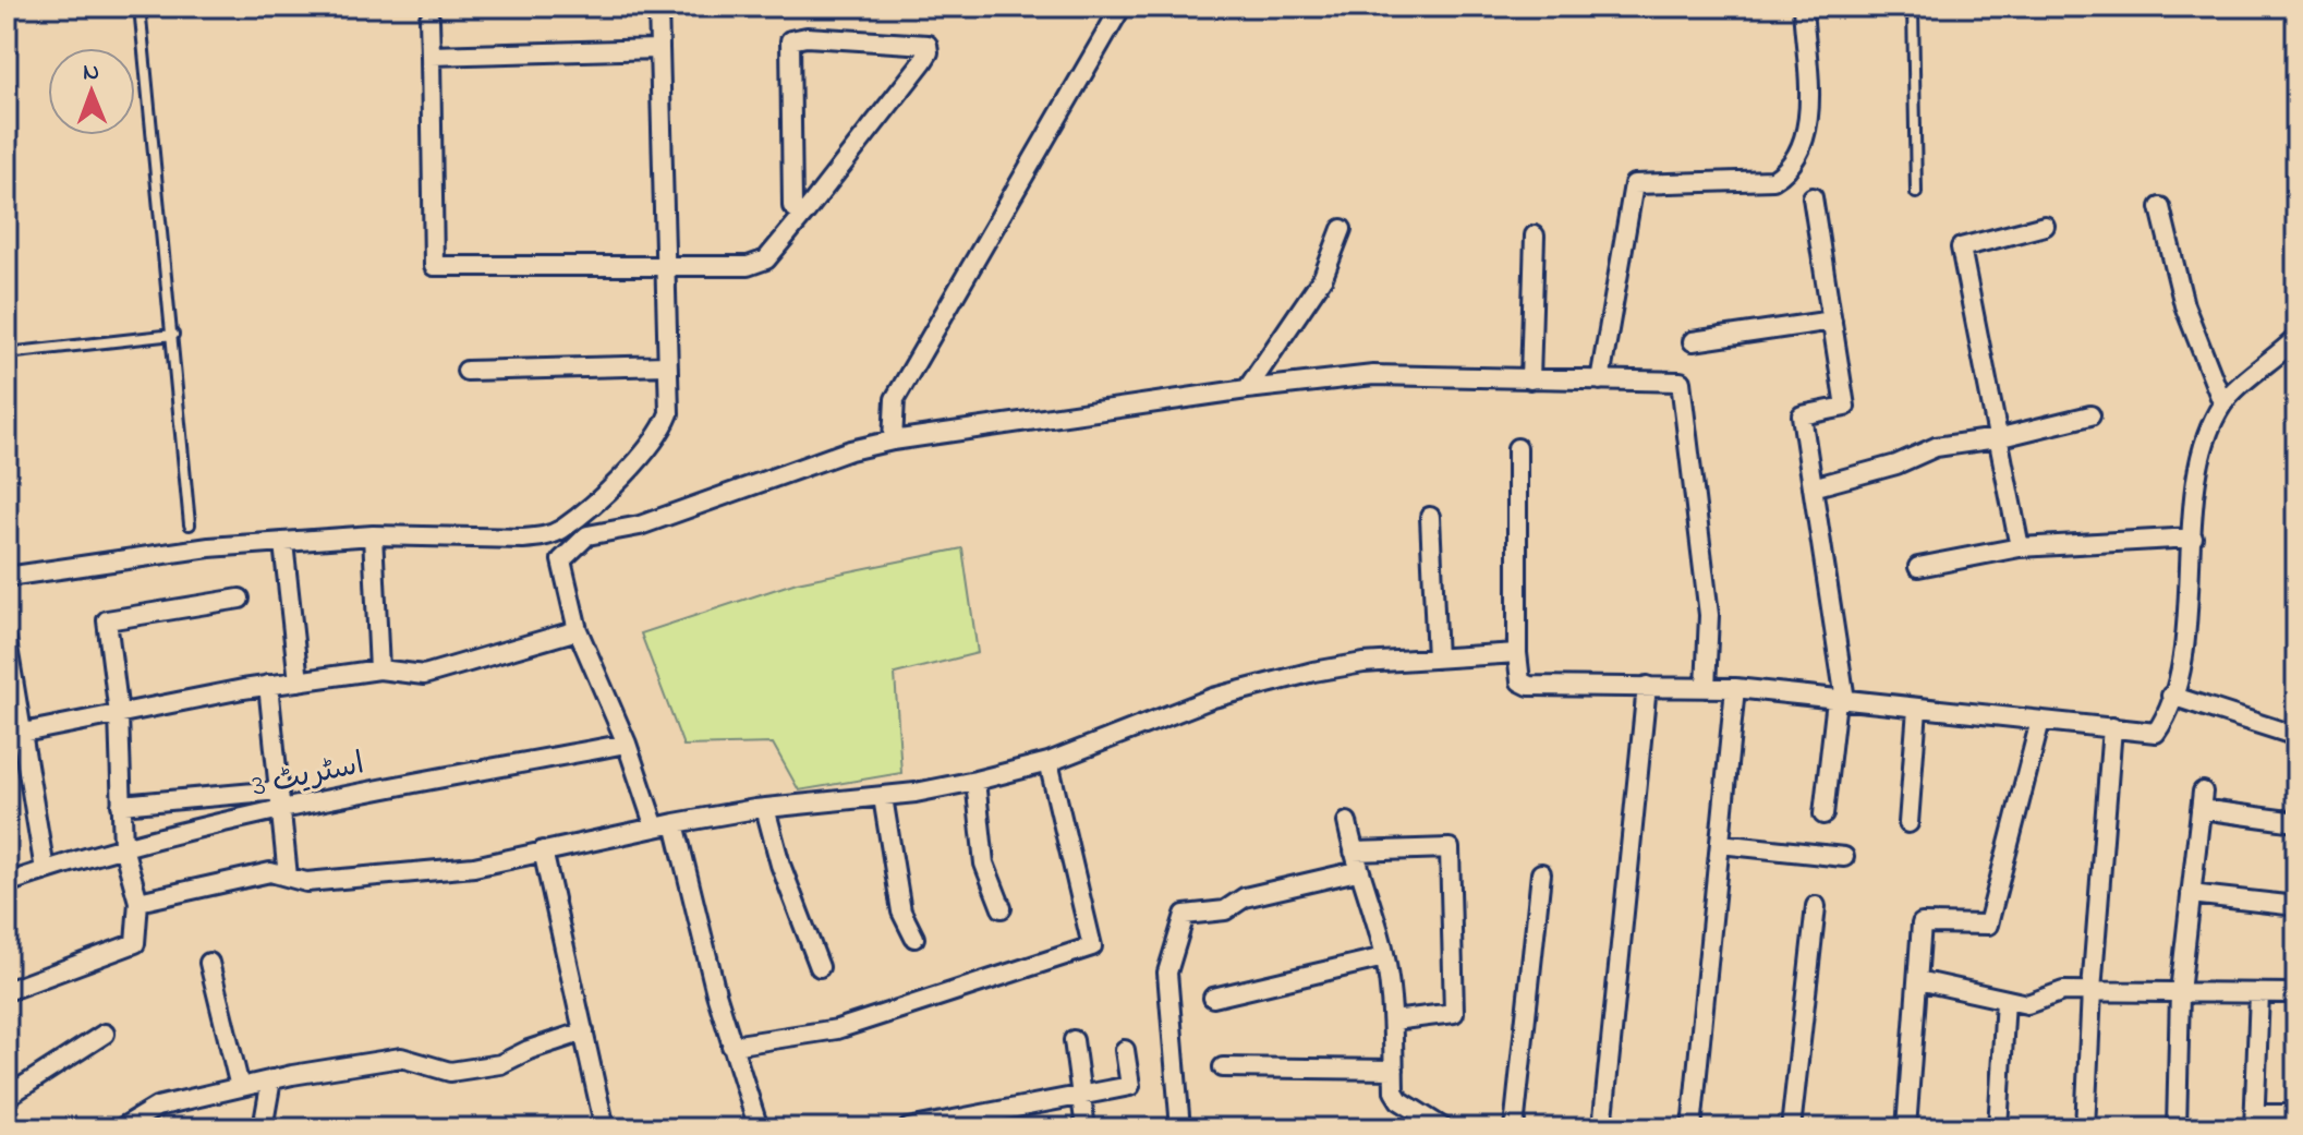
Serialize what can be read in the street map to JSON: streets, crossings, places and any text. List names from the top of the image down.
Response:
{
  "streets": {
    "street": ["اسٹریٹ 3"]
  },
  "north": "top"
}
